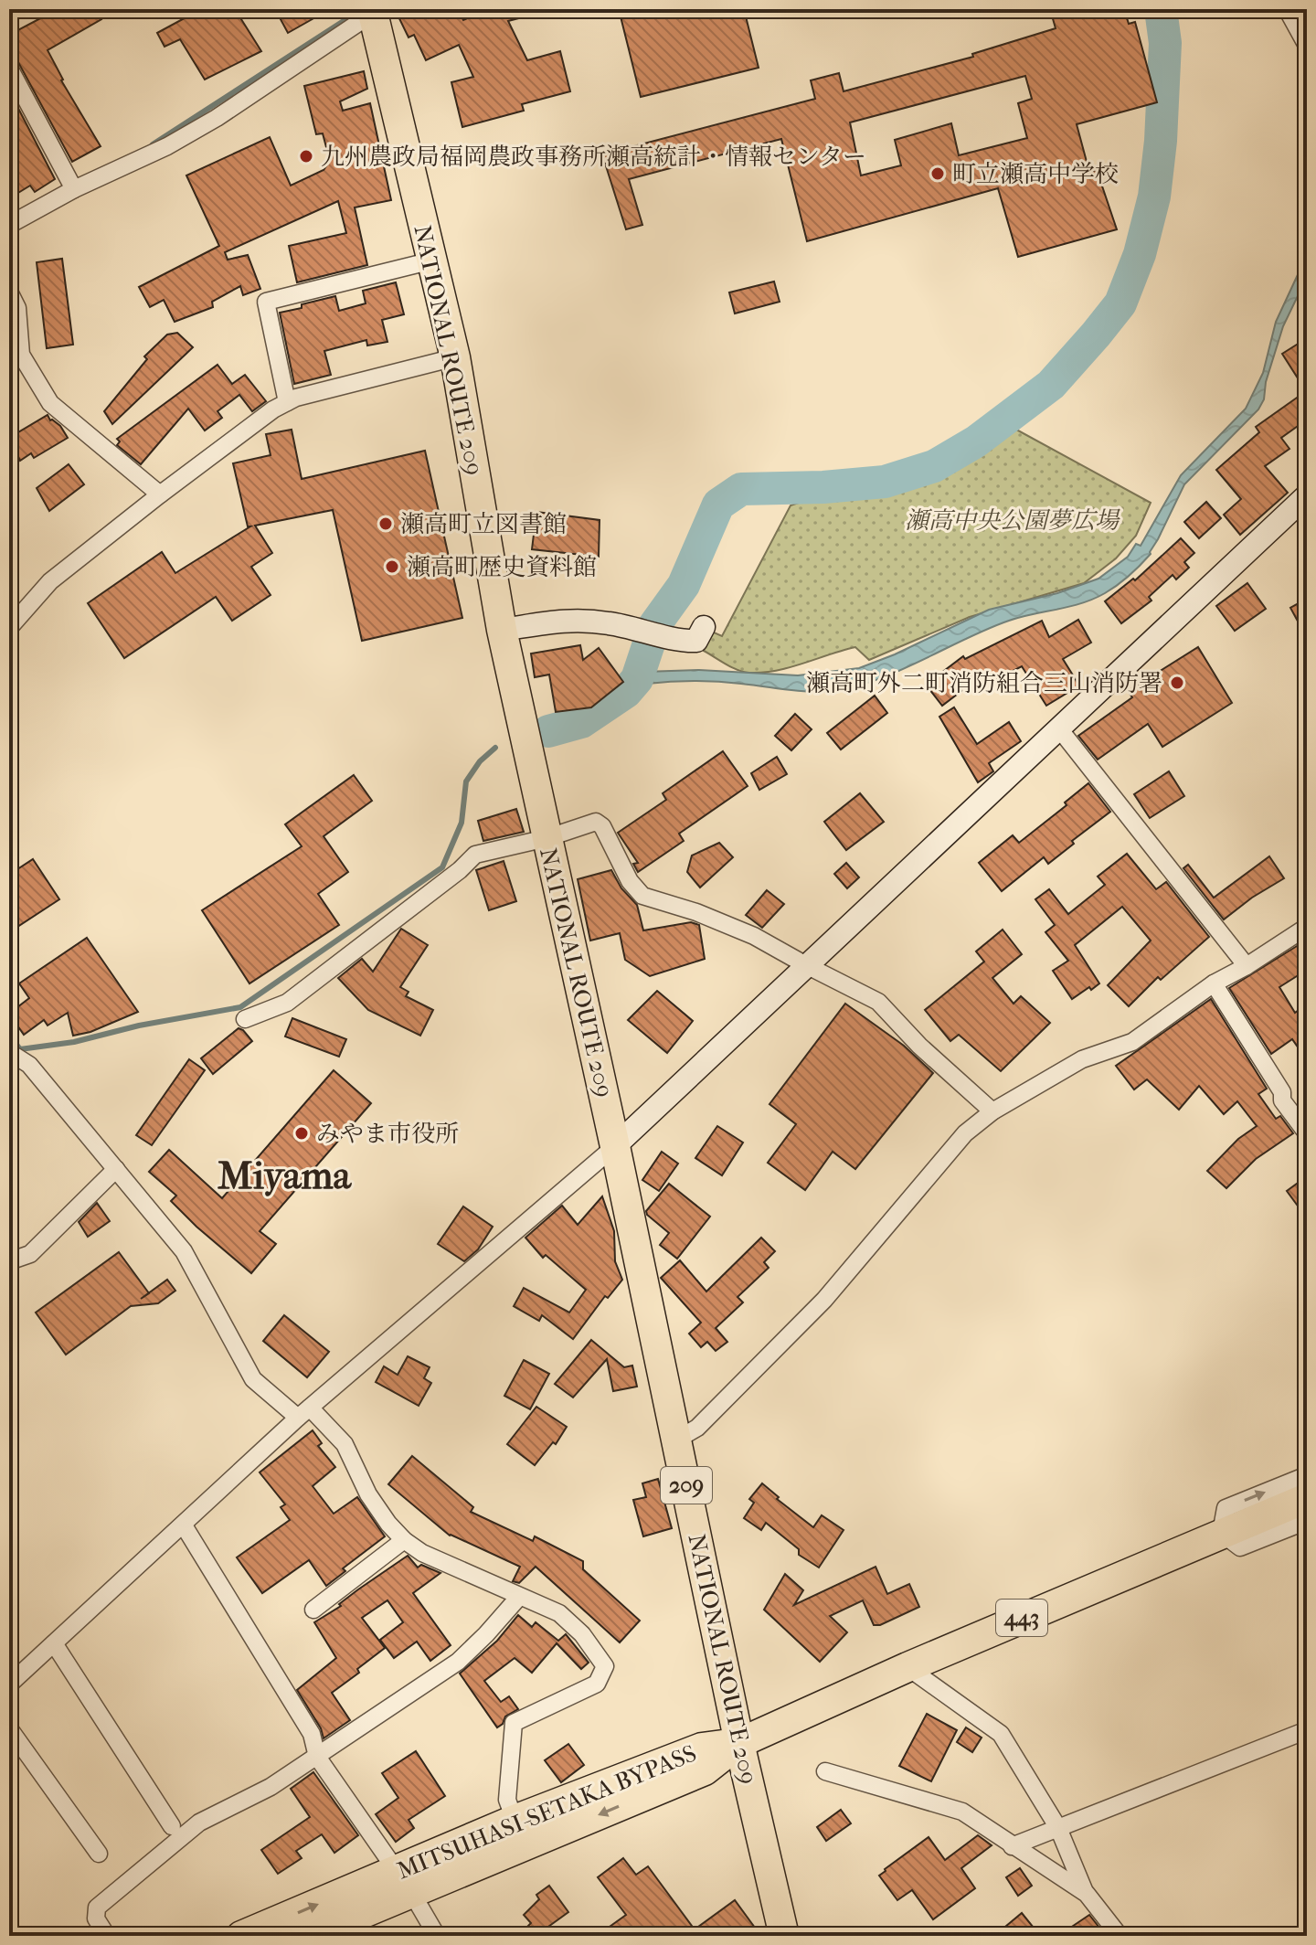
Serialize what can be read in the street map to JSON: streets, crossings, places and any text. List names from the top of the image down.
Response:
{
  "streets": {
    "highway": [
      "NATIONAL ROUTE 209",
      "209",
      "443",
      "MITSUHASI-SETAKA BYPASS"
    ]
  },
  "crossings": [
    ["NATIONAL ROUTE 209", "443"],
    ["NATIONAL ROUTE 209", "MITSUHASI-SETAKA BYPASS"],
    ["443", "MITSUHASI-SETAKA BYPASS"]
  ],
  "districts": ["Miyama"],
  "parks": ["瀬高中央公園夢広場"],
  "places": [
    "九州農政局福岡農政事務所瀬高統計・情報センター",
    "町立瀬高中学校",
    "瀬高町立図書館",
    "瀬高町歴史資料館",
    "瀬高町外二町消防組合三山消防署",
    "みやま市役所"
  ]
}
